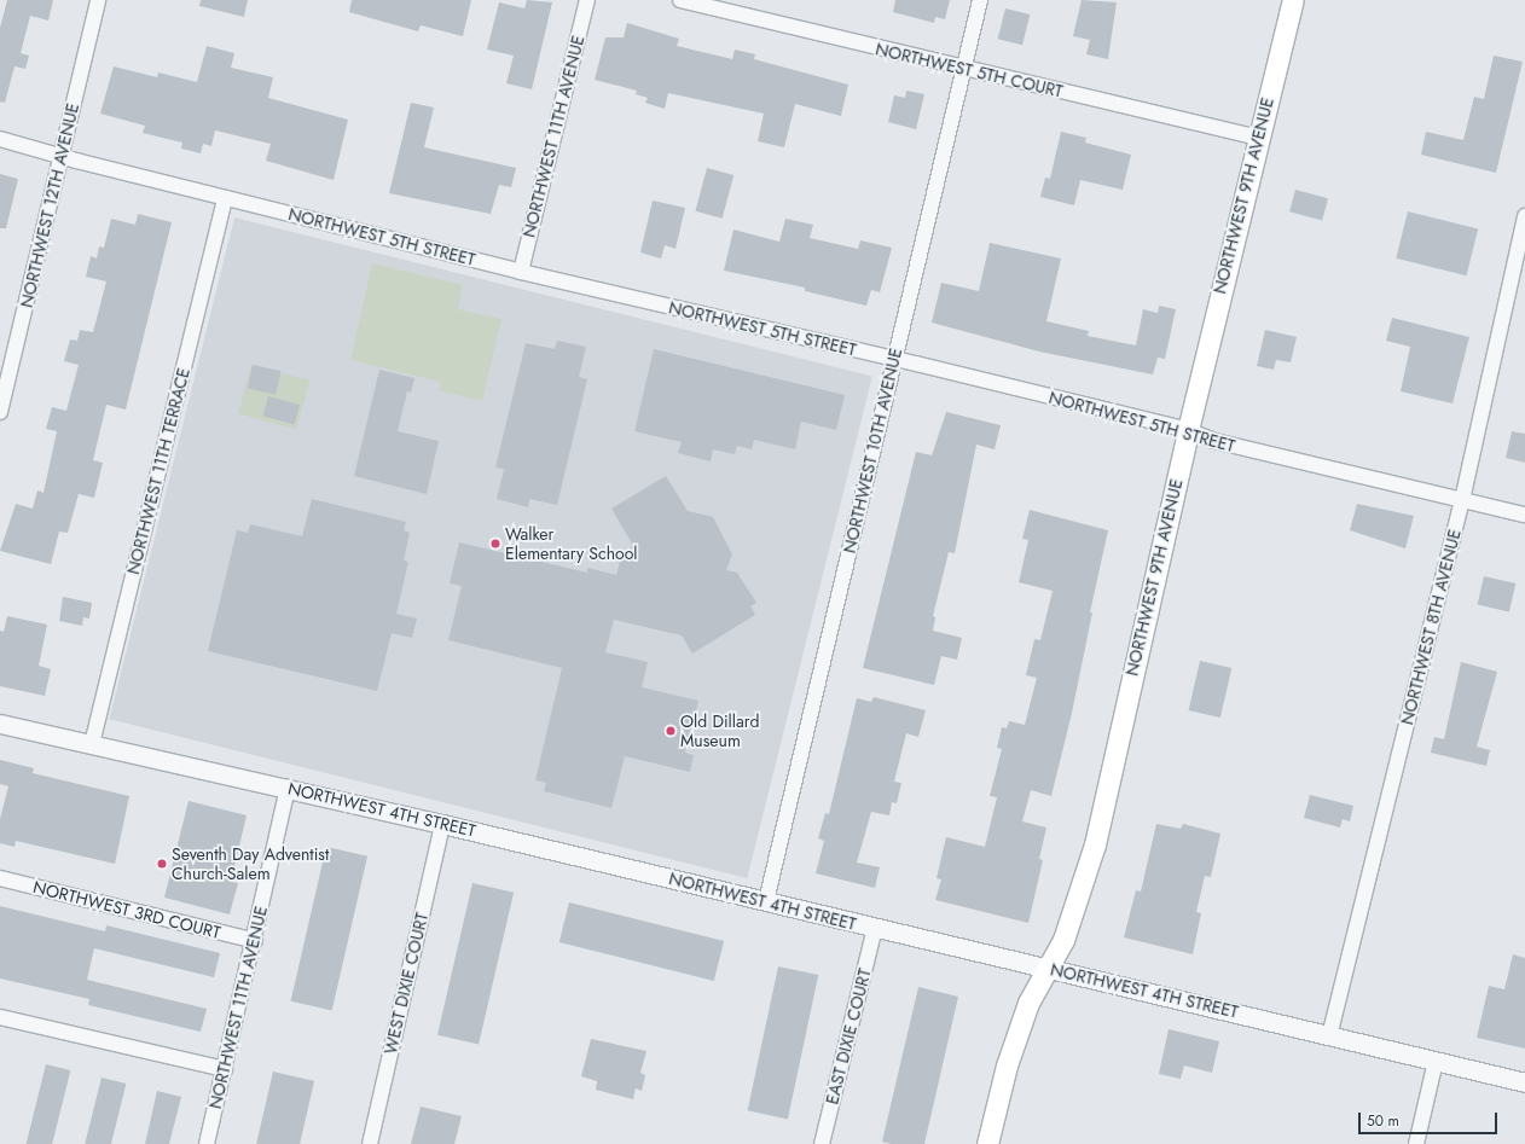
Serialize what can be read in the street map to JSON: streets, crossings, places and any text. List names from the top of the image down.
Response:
{
  "streets": {
    "main road": ["NORTHWEST 9TH AVENUE"],
    "street": [
      "NORTHWEST 5TH COURT",
      "NORTHWEST 11TH AVENUE",
      "NORTHWEST 12TH AVENUE",
      "NORTHWEST 5TH STREET",
      "NORTHWEST 10TH AVENUE",
      "NORTHWEST 11TH TERRACE",
      "NORTHWEST 8TH AVENUE",
      "NORTHWEST 4TH STREET",
      "NORTHWEST 3RD COURT",
      "WEST DIXIE COURT",
      "EAST DIXIE COURT"
    ]
  },
  "crossings": [
    ["NORTHWEST 5TH COURT", "NORTHWEST 9TH AVENUE"],
    ["NORTHWEST 5TH COURT", "NORTHWEST 10TH AVENUE"],
    ["NORTHWEST 11TH AVENUE", "NORTHWEST 5TH STREET"],
    ["NORTHWEST 11TH AVENUE", "NORTHWEST 4TH STREET"],
    ["NORTHWEST 11TH AVENUE", "NORTHWEST 3RD COURT"],
    ["NORTHWEST 9TH AVENUE", "NORTHWEST 5TH STREET"],
    ["NORTHWEST 9TH AVENUE", "NORTHWEST 4TH STREET"],
    ["NORTHWEST 12TH AVENUE", "NORTHWEST 5TH STREET"],
    ["NORTHWEST 5TH STREET", "NORTHWEST 10TH AVENUE"],
    ["NORTHWEST 5TH STREET", "NORTHWEST 11TH TERRACE"],
    ["NORTHWEST 5TH STREET", "NORTHWEST 8TH AVENUE"],
    ["NORTHWEST 10TH AVENUE", "NORTHWEST 4TH STREET"],
    ["NORTHWEST 11TH TERRACE", "NORTHWEST 4TH STREET"],
    ["NORTHWEST 8TH AVENUE", "NORTHWEST 4TH STREET"],
    ["NORTHWEST 4TH STREET", "WEST DIXIE COURT"],
    ["NORTHWEST 4TH STREET", "EAST DIXIE COURT"]
  ],
  "places": ["Walker Elementary School", "Old Dillard Museum", "Seventh Day Adventist Church-Salem"],
  "scale_bar": "50 m"
}
